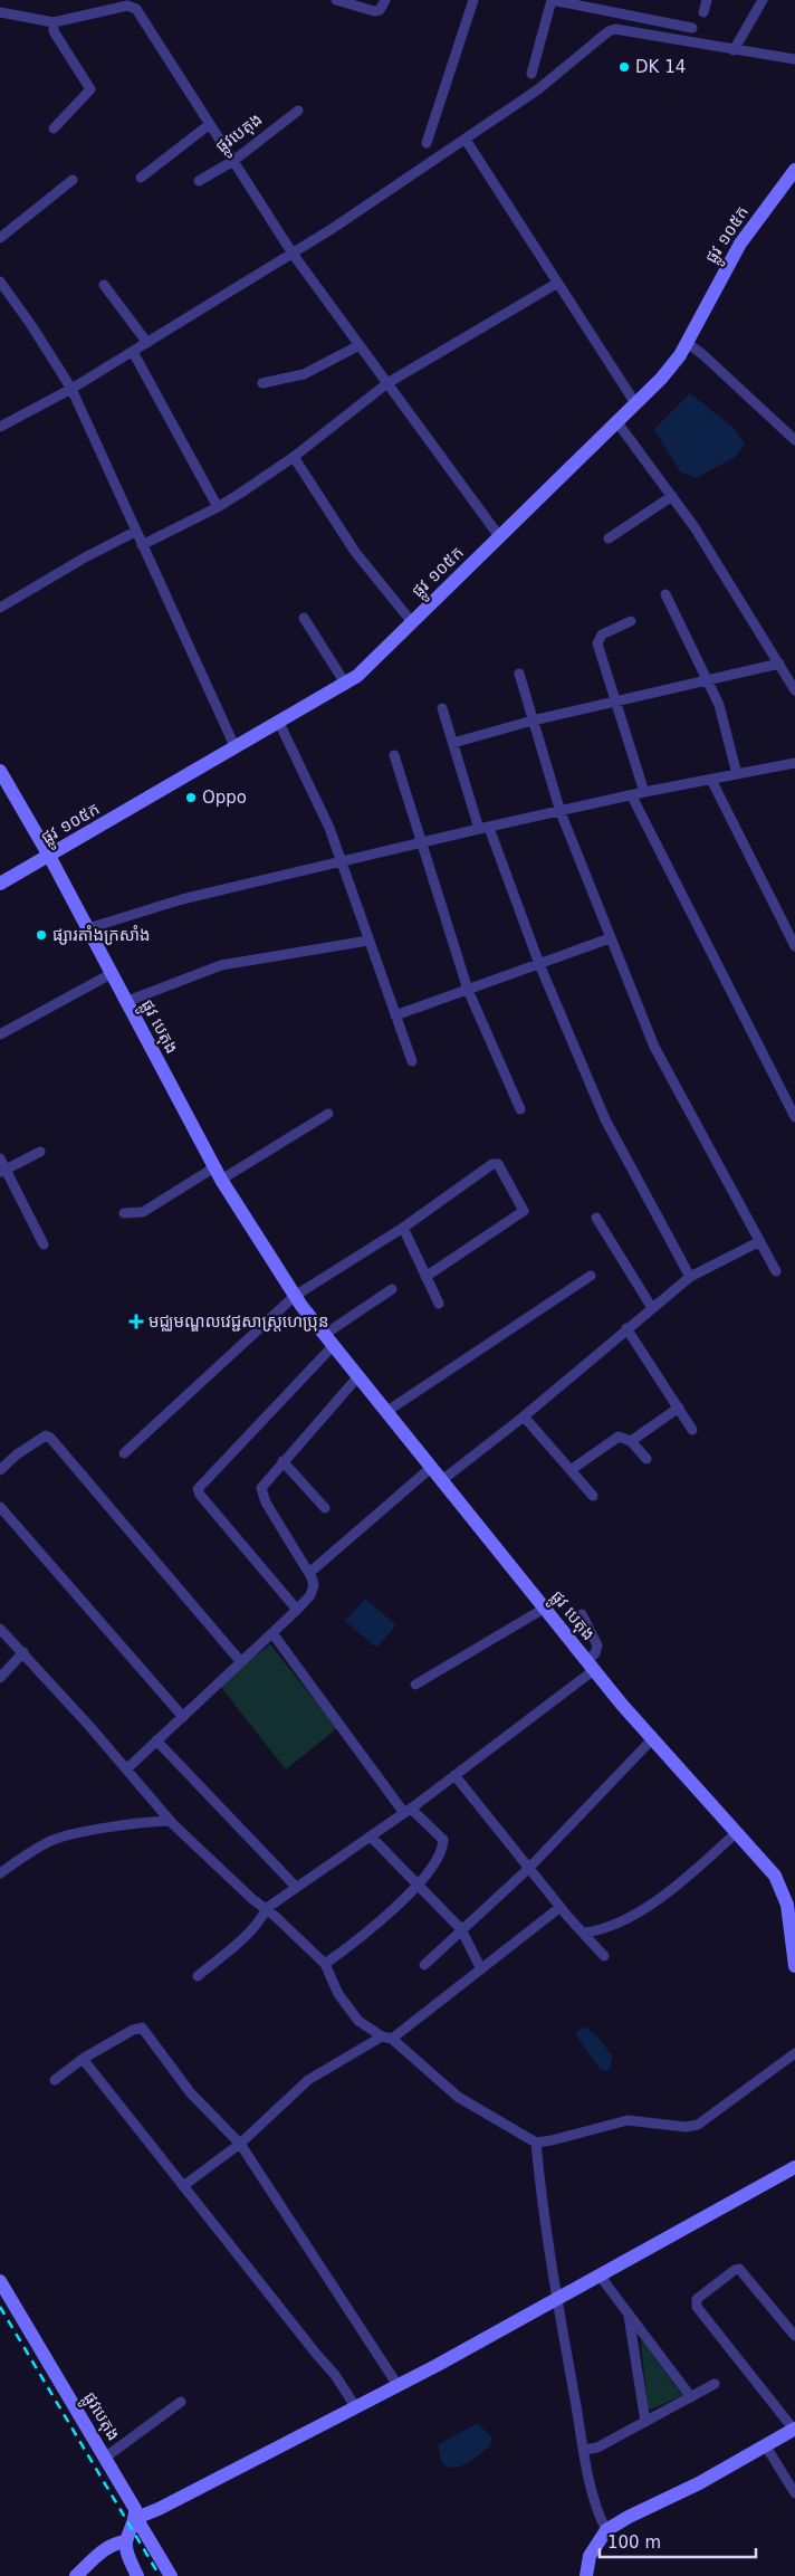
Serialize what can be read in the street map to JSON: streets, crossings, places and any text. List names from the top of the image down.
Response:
{
  "streets": {
    "street": ["ផ្លូវបេតុង", "ផ្លូវ ១០៥ក", "ផ្លូវ បេតុង"]
  },
  "crossings": [
    ["ផ្លូវ ១០៥ក", "ផ្លូវ បេតុង"]
  ],
  "places": {
    "other": ["DK 14", "Oppo", "ផ្សារតាំងក្រសាំង"],
    "health": ["មជ្ឈមណ្ឌលវេជ្ជសាស្ត្រហេប្រុន"]
  },
  "scale_bar": "100 m"
}
